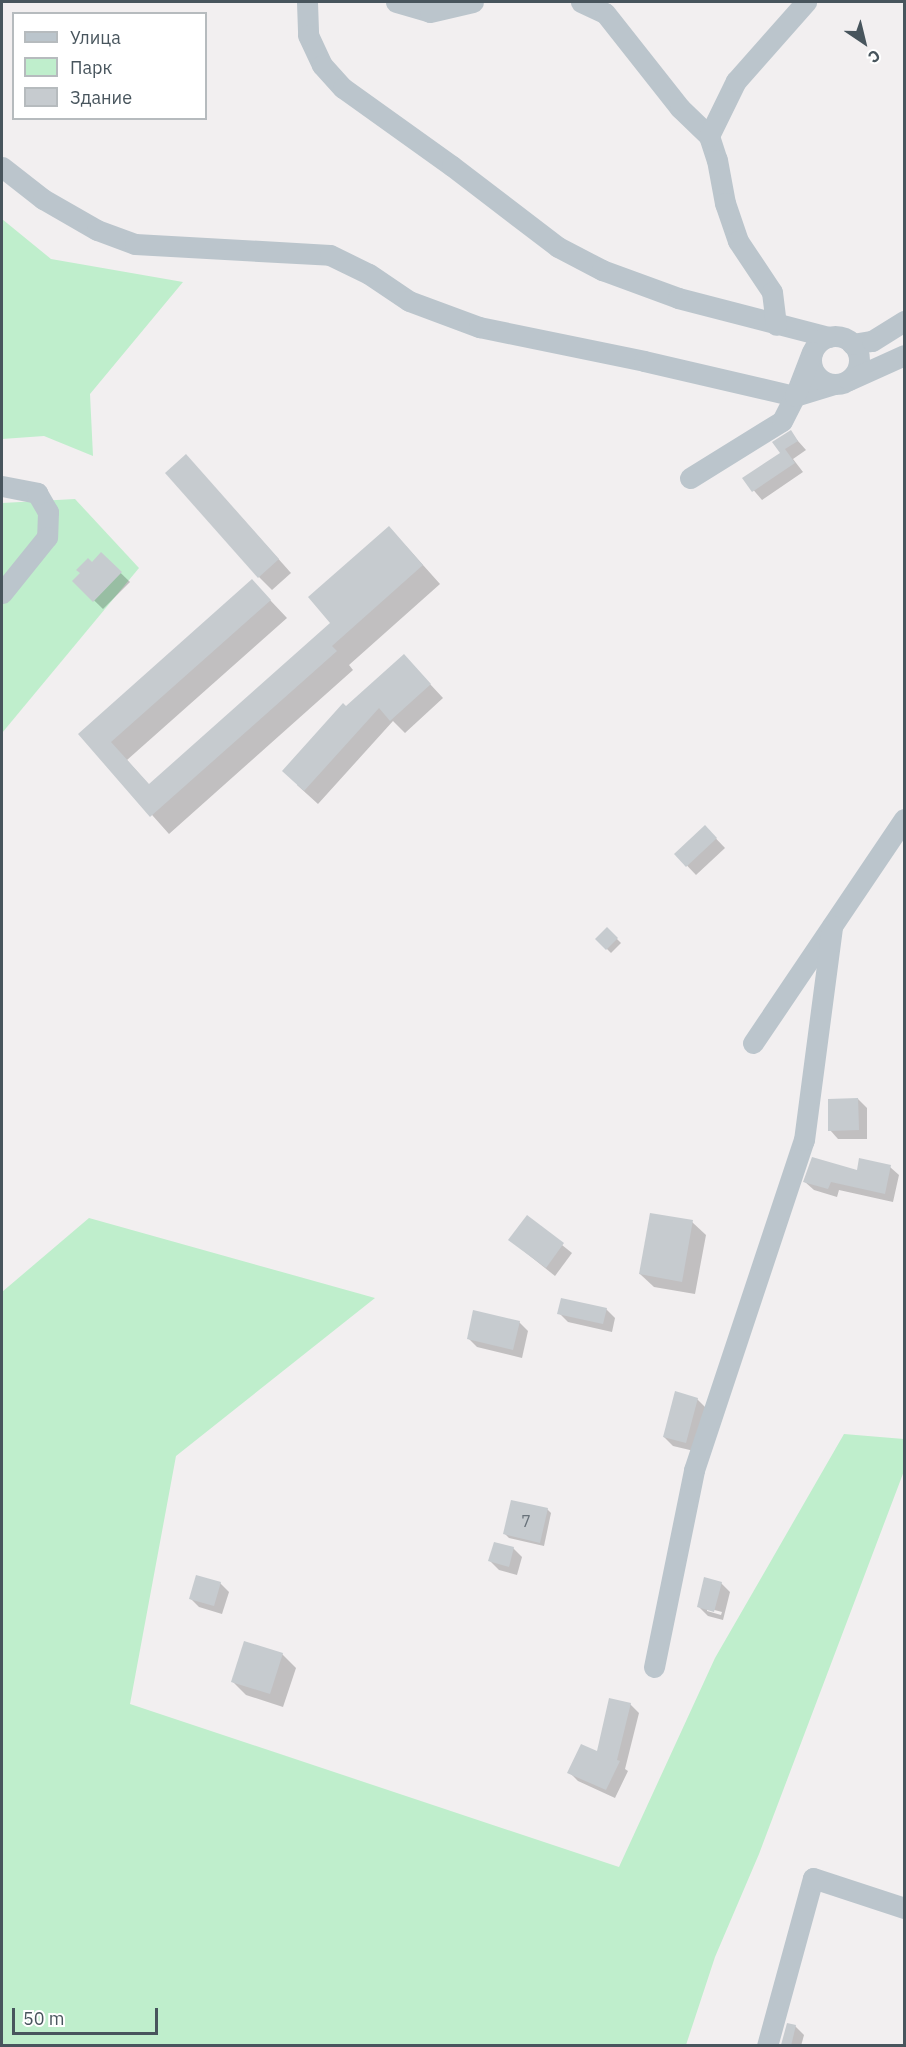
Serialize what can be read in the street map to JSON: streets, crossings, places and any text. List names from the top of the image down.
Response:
{
  "house_numbers": ["7"],
  "legend": ["Улица", "Парк", "Здание"],
  "scale_bar": "50 m",
  "north": "bottom right"
}
